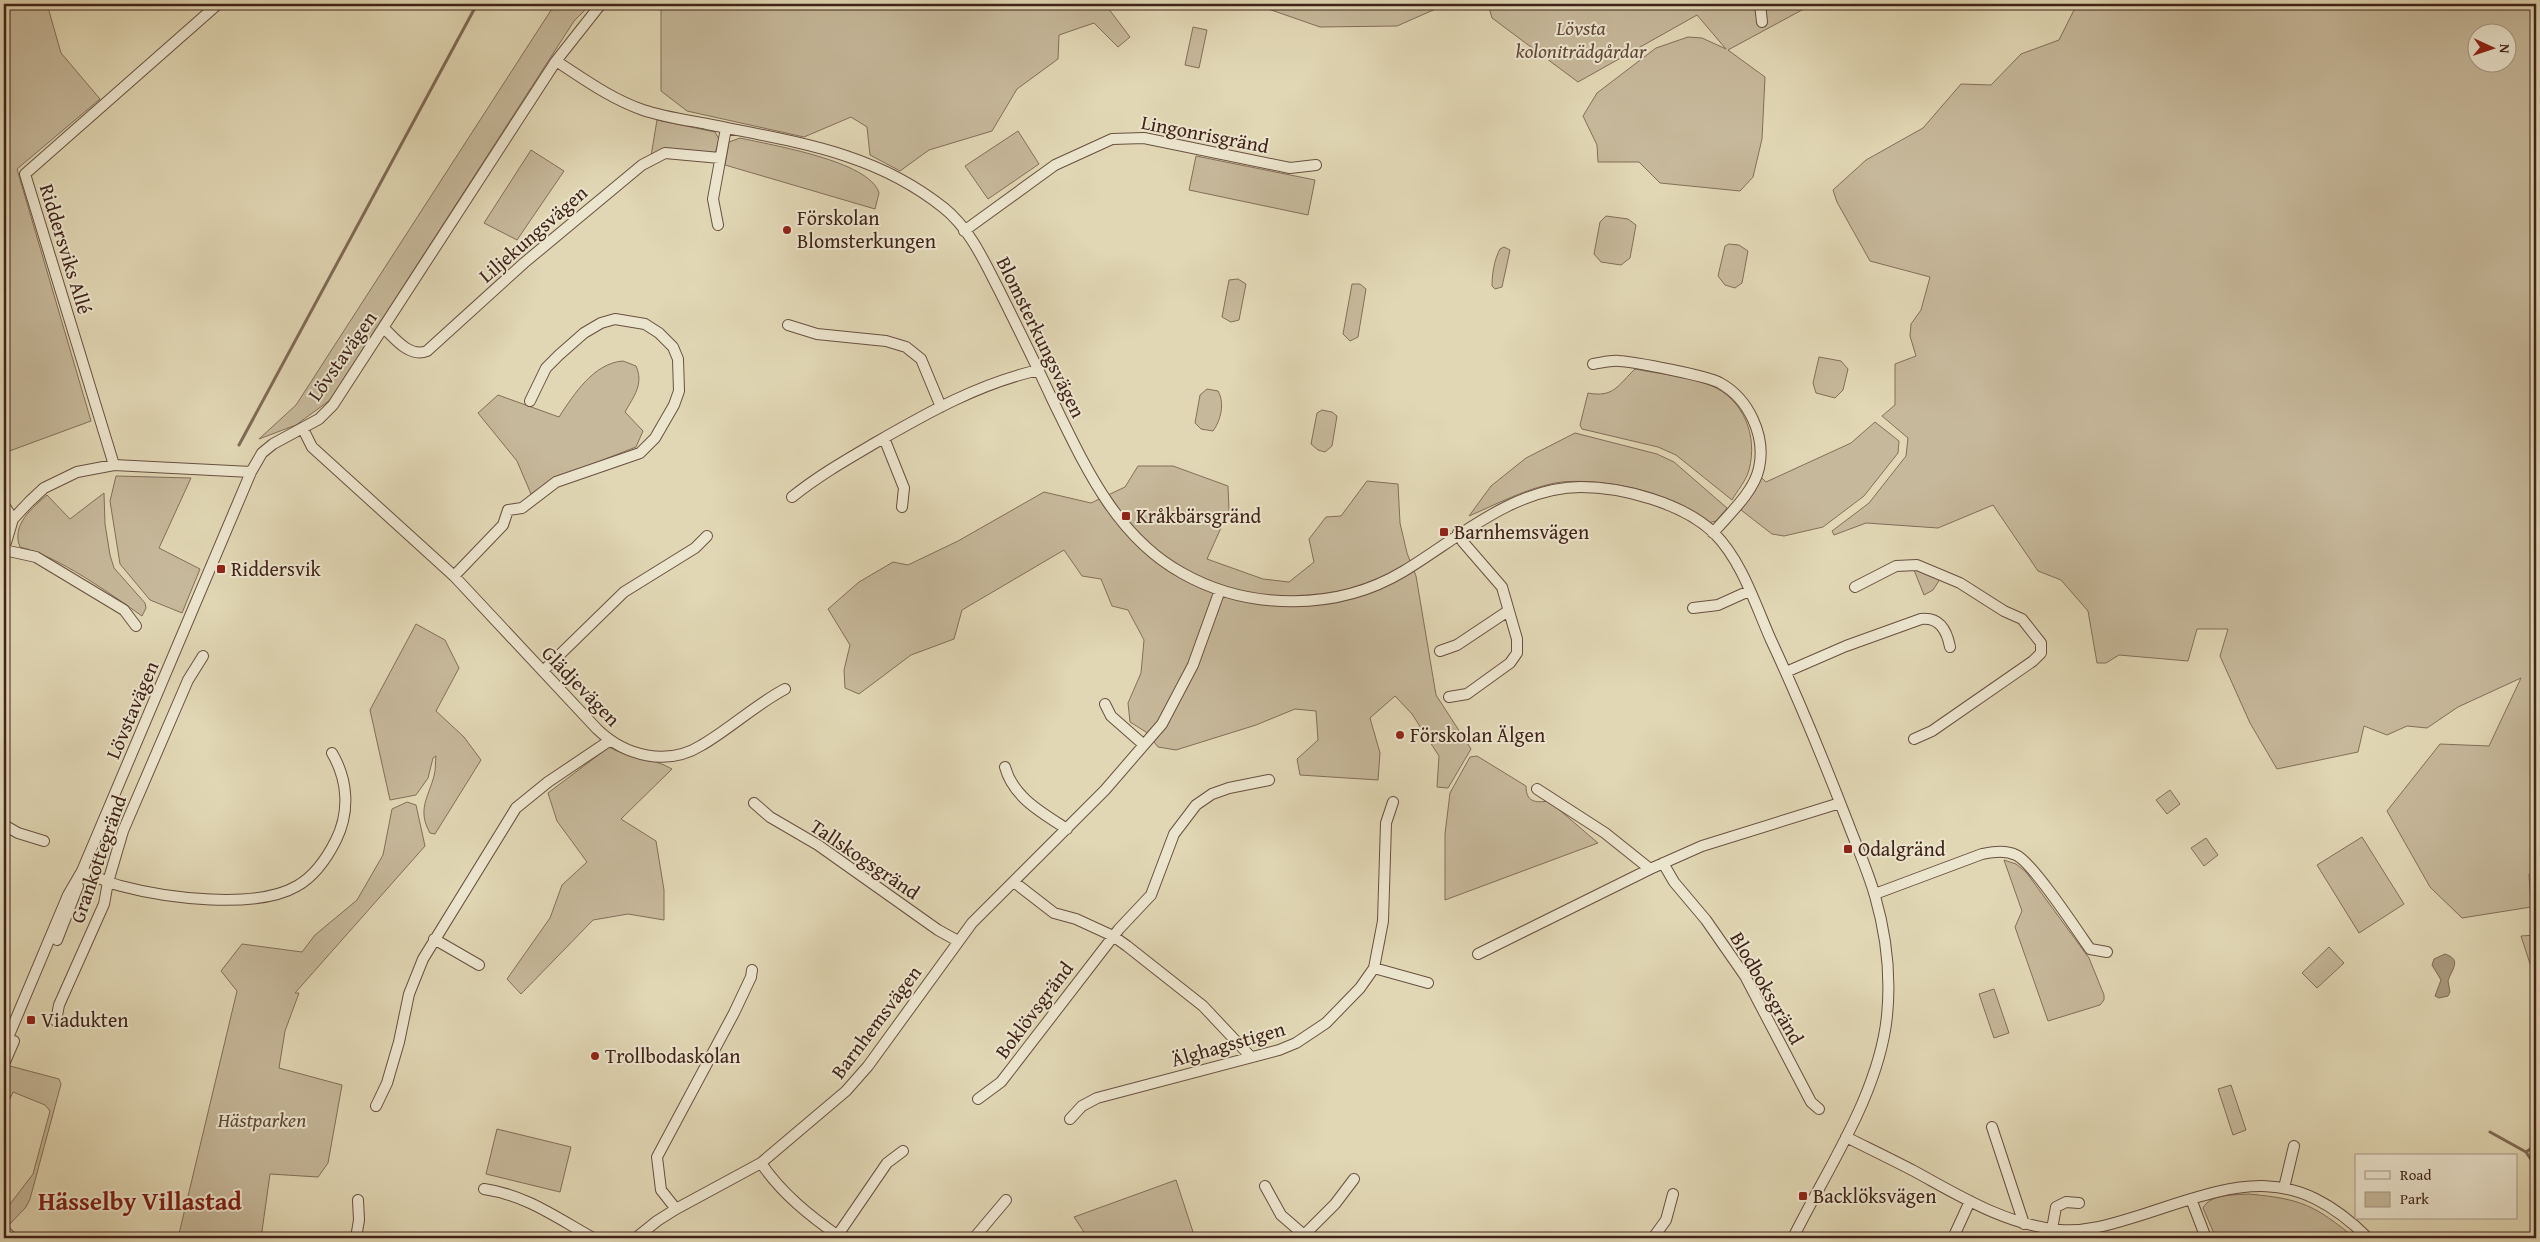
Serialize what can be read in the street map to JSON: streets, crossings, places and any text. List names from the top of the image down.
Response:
{
  "streets": {
    "street": [
      "Lingonrisgränd",
      "Liljekungsvägen",
      "Riddersviks Allé",
      "Blomsterkungsvägen",
      "Lövstavägen",
      "Glädjevägen",
      "Grankottegränd",
      "Tallskogsgränd",
      "Blodboksgränd",
      "Boklövsgränd",
      "Barnhemsvägen",
      "Älghagsstigen"
    ]
  },
  "crossings": [
    ["Lingonrisgränd", "Blomsterkungsvägen"],
    ["Liljekungsvägen", "Lövstavägen"],
    ["Blomsterkungsvägen", "Lövstavägen"],
    ["Blomsterkungsvägen", "Barnhemsvägen"],
    ["Lövstavägen", "Glädjevägen"],
    ["Tallskogsgränd", "Barnhemsvägen"]
  ],
  "districts": ["Hässelby Villastad"],
  "parks": ["Lövsta koloniträdgårdar", "Hästparken"],
  "places": {
    "other": ["Förskolan Blomsterkungen", "Förskolan Älgen", "Trollbodaskolan"],
    "transit": [
      "Kråkbärsgränd",
      "Barnhemsvägen",
      "Riddersvik",
      "Odalgränd",
      "Viadukten",
      "Backlöksvägen"
    ]
  },
  "legend": ["Road", "Park"],
  "north": "right"
}
